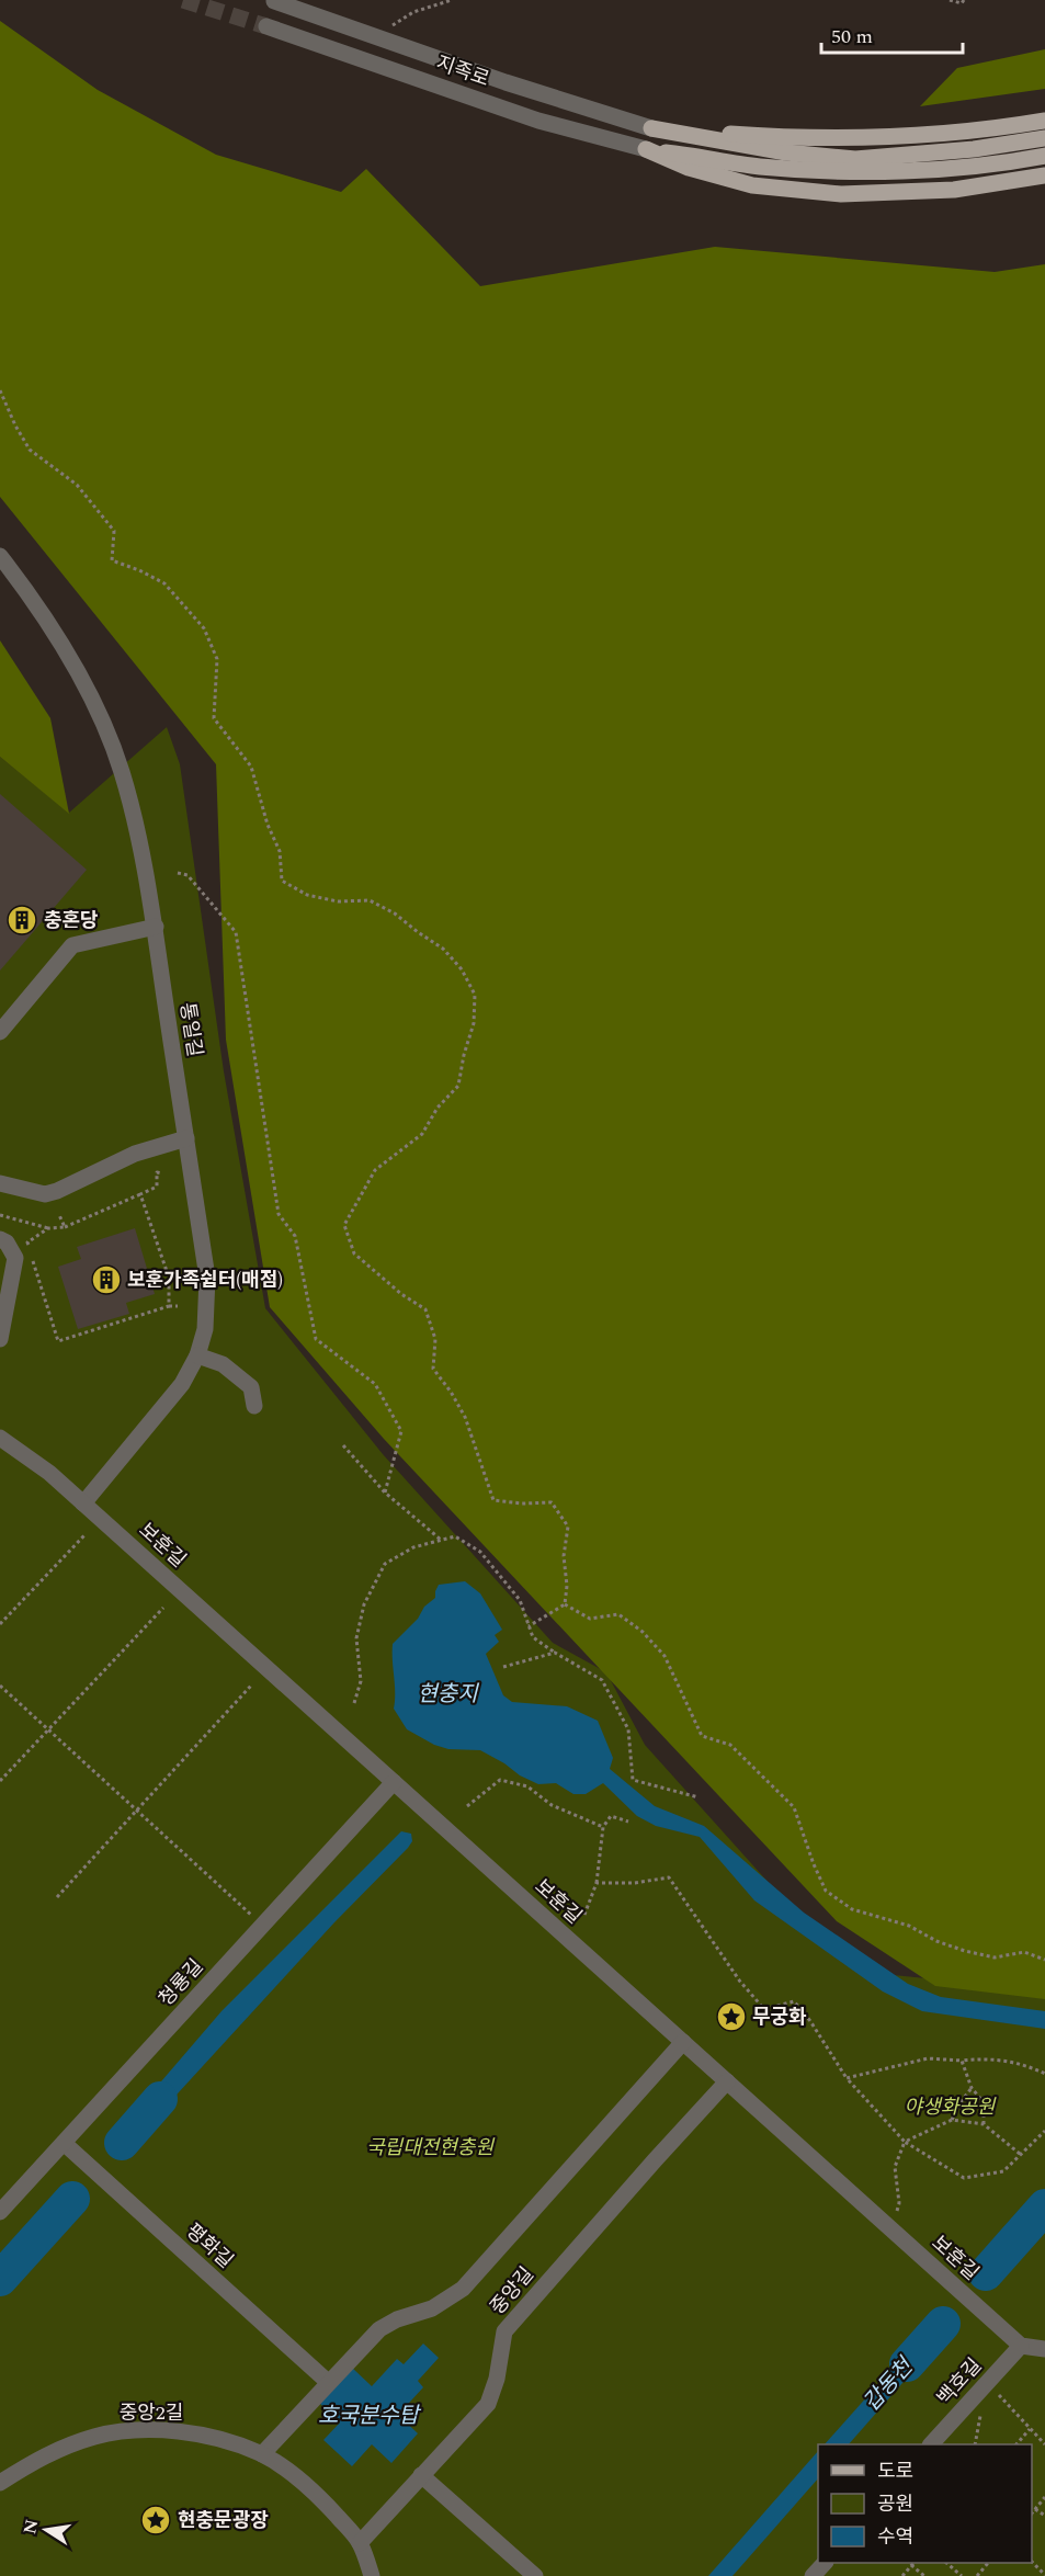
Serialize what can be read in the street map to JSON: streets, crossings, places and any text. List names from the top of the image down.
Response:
{
  "streets": {
    "street": [
      "지족로",
      "통일길",
      "보훈길",
      "청룡길",
      "평화길",
      "중앙길",
      "백호길",
      "중앙2길"
    ]
  },
  "crossings": [
    ["통일길", "보훈길"],
    ["보훈길", "청룡길"],
    ["보훈길", "중앙길"],
    ["보훈길", "백호길"],
    ["청룡길", "평화길"],
    ["평화길", "중앙길"],
    ["중앙길", "중앙2길"]
  ],
  "water": ["현충지", "갑동천", "호국분수탑"],
  "parks": ["야생화공원", "국립대전현충원"],
  "places": {
    "building": ["충혼당", "보훈가족쉼터(매점)"],
    "place": ["무궁화", "현충문광장"]
  },
  "legend": ["도로", "공원", "수역"],
  "scale_bar": "50 m",
  "north": "left"
}
